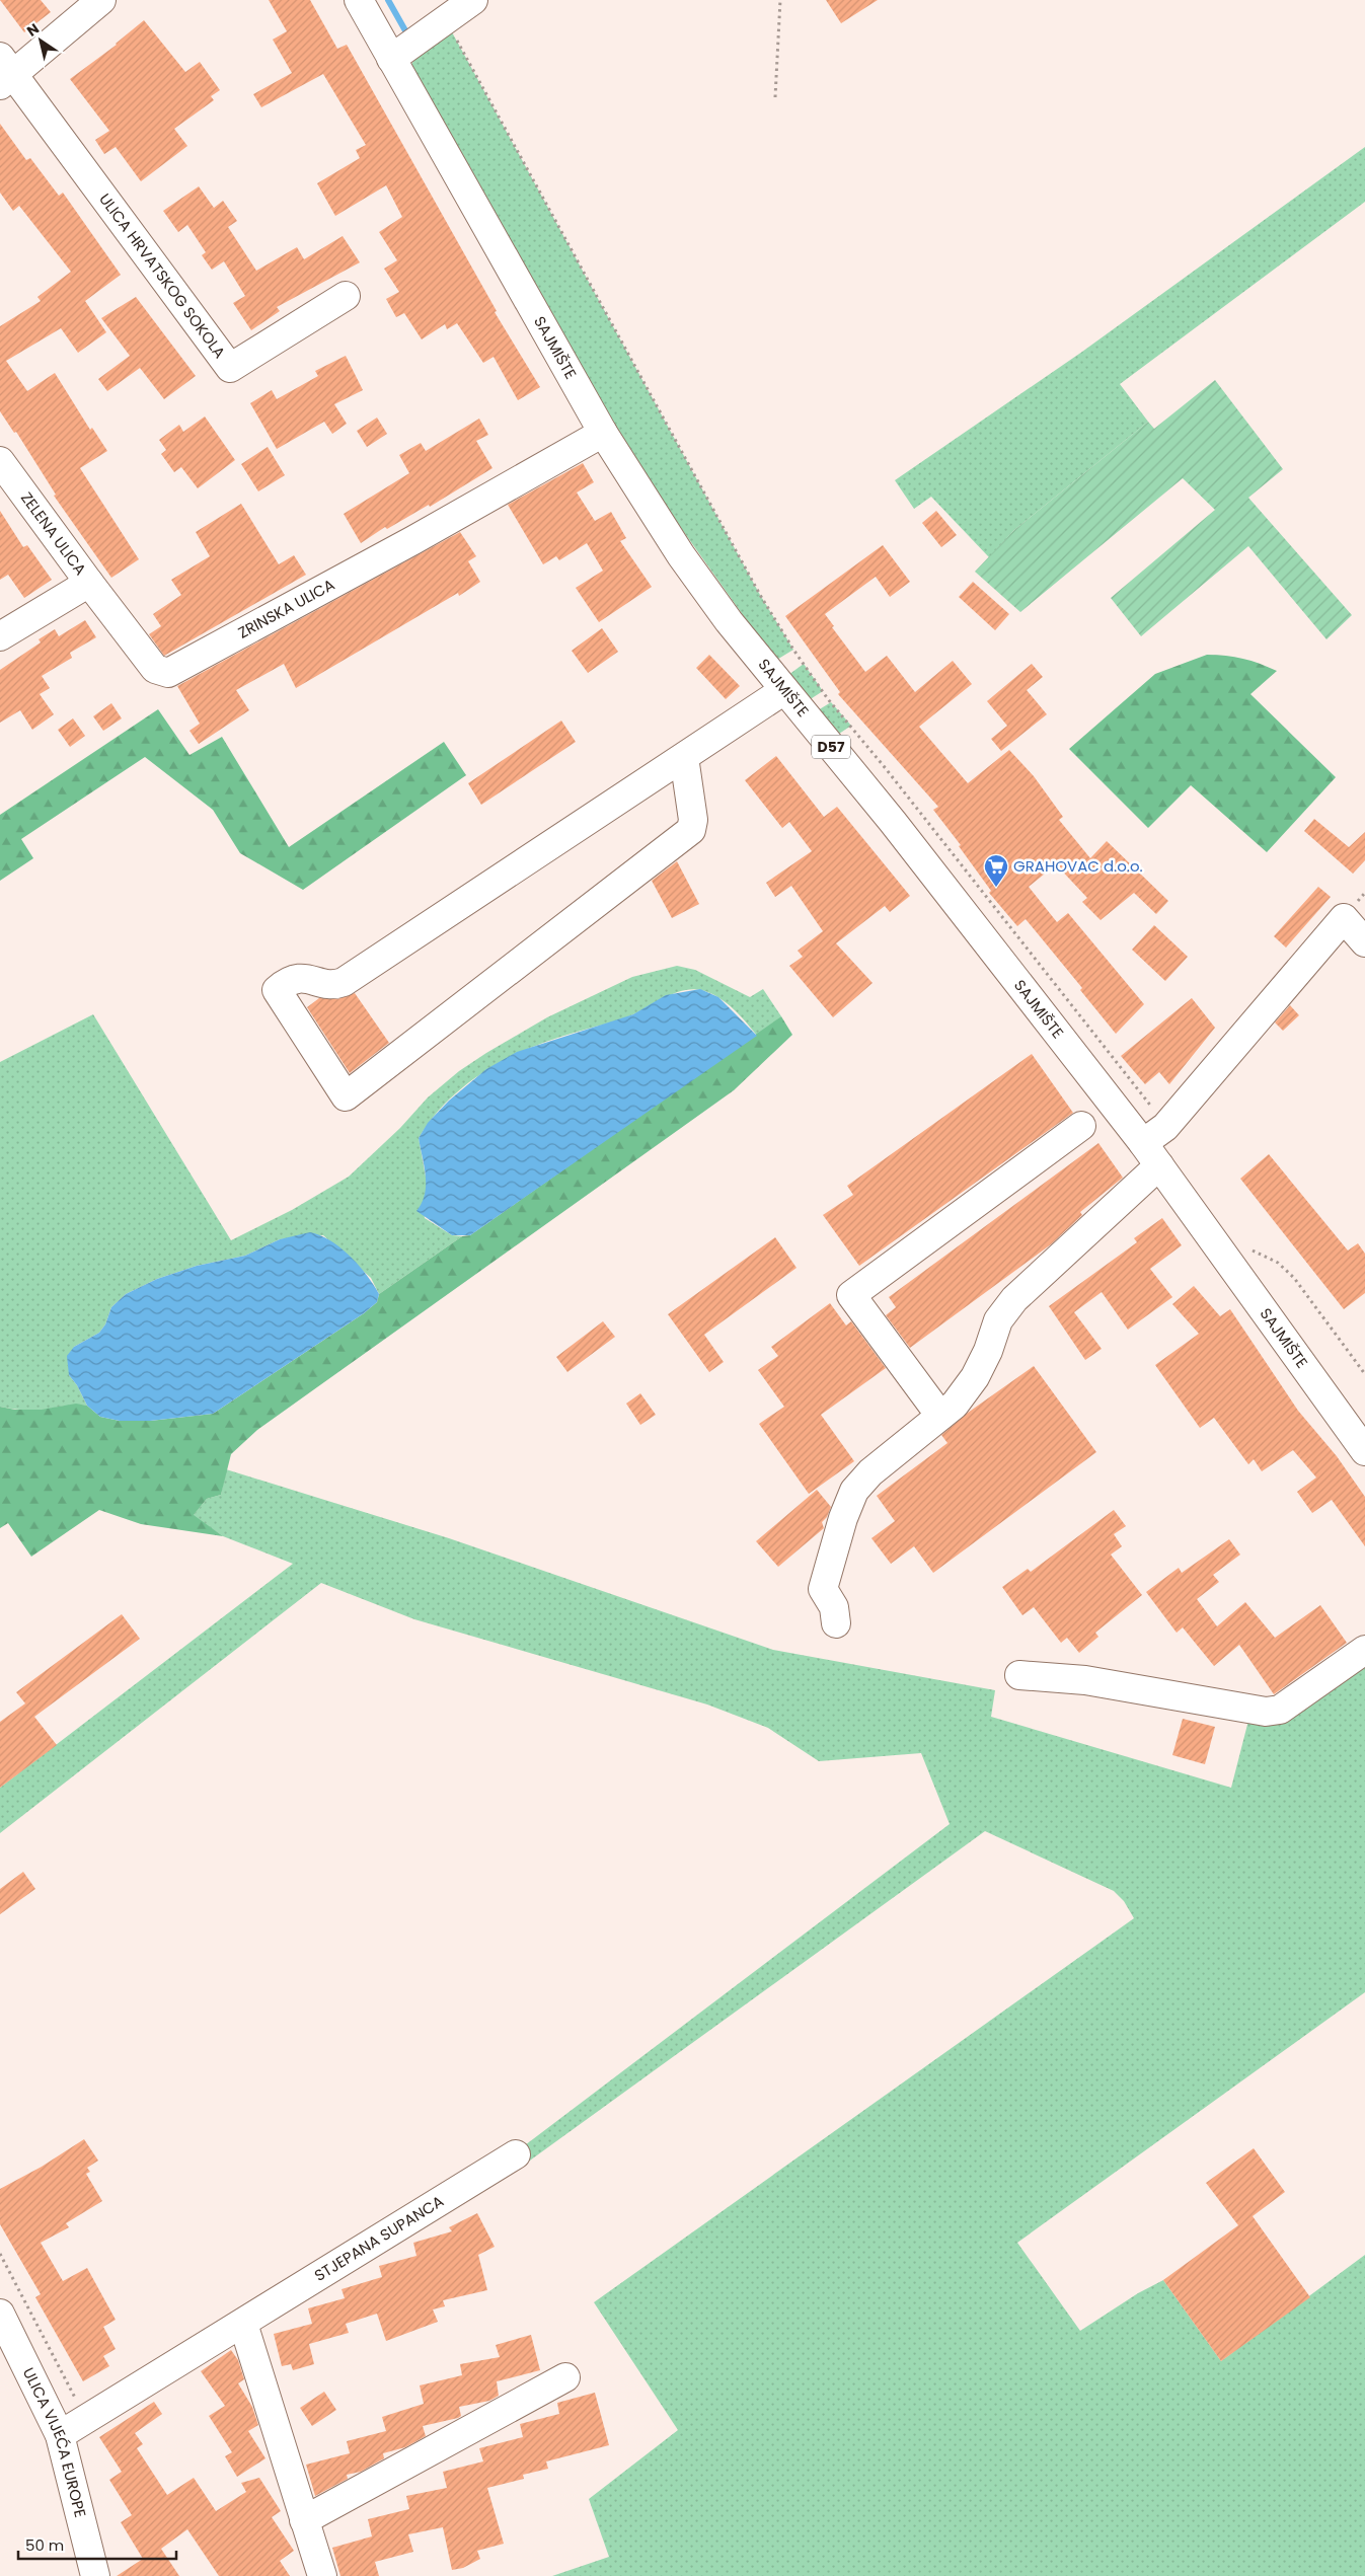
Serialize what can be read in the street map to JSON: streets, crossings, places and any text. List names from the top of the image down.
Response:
{
  "streets": {
    "street": [
      "ULICA HRVATSKOG SOKOLA",
      "SAJMIŠTE",
      "ZELENA ULICA",
      "ZRINSKA ULICA",
      "D57",
      "STJEPANA SUPANCA",
      "ULICA VIJEĆA EUROPE"
    ]
  },
  "crossings": [
    ["SAJMIŠTE", "ZRINSKA ULICA"],
    ["ZELENA ULICA", "ZRINSKA ULICA"],
    ["STJEPANA SUPANCA", "ULICA VIJEĆA EUROPE"]
  ],
  "places": {
    "supermarket": ["GRAHOVAC d.o.o."]
  },
  "scale_bar": "50 m",
  "north": "top left"
}
